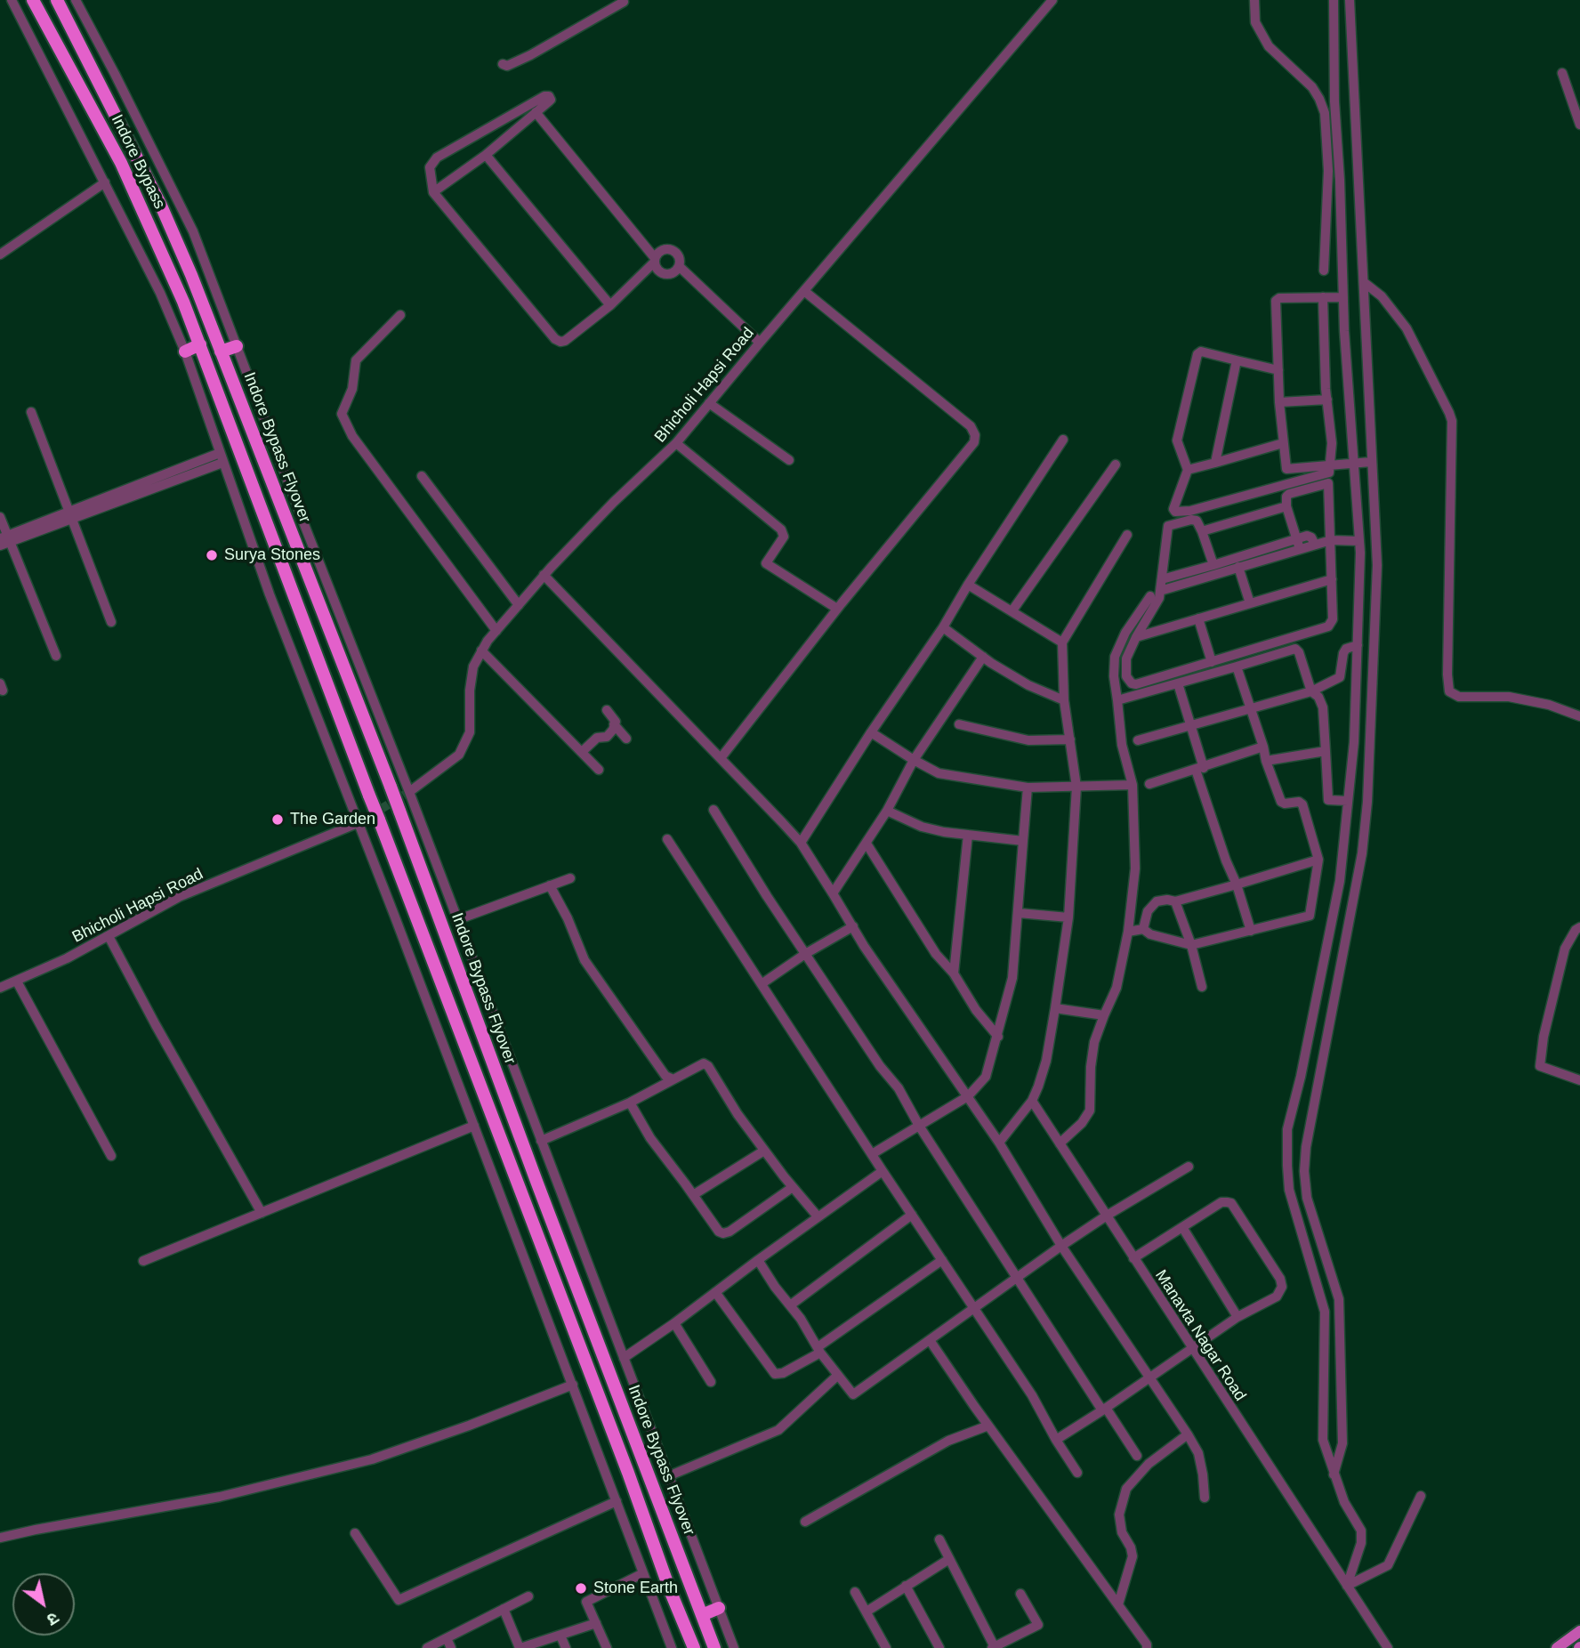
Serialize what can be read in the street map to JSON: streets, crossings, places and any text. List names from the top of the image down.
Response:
{
  "streets": {
    "highway": ["Indore Bypass", "Indore Bypass Flyover"],
    "street": ["Bhicholi Hapsi Road", "Manavta Nagar Road"]
  },
  "crossings": [
    ["Indore Bypass", "Indore Bypass Flyover"]
  ],
  "places": ["Surya Stones", "The Garden", "Stone Earth"],
  "north": "bottom right"
}
